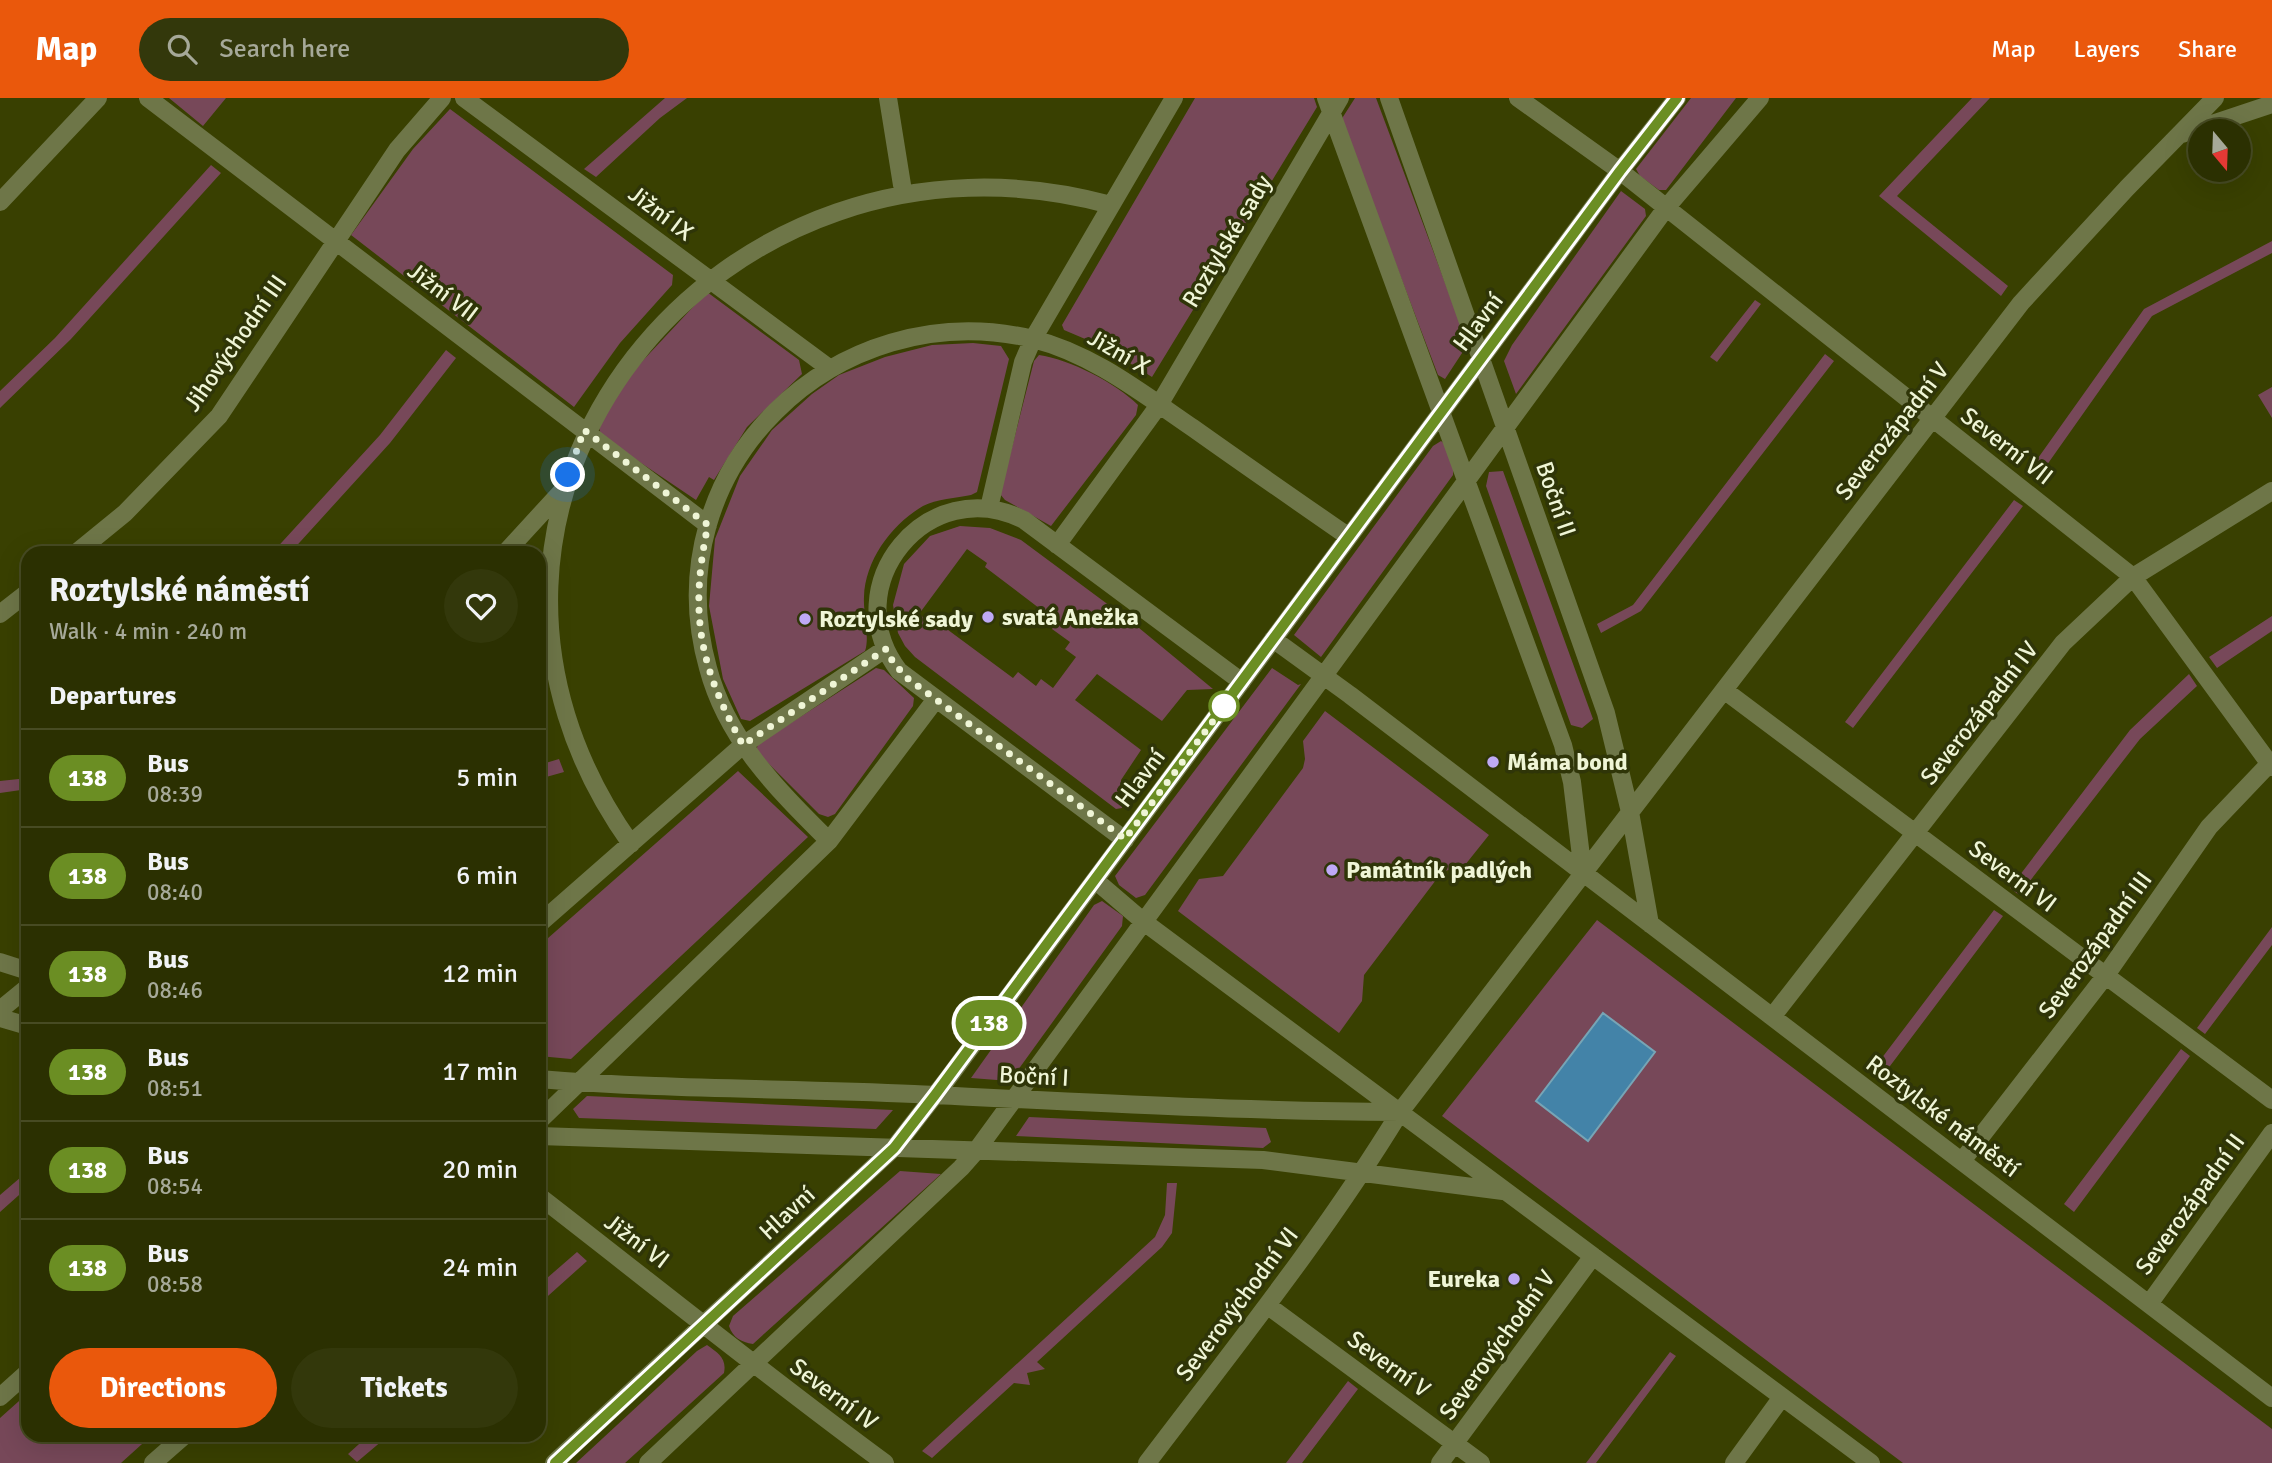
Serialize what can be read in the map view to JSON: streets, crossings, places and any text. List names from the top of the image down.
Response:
{
  "streets": {
    "street": [
      "Jižní IX",
      "Roztylské sady",
      "Jižní VII",
      "Hlavní",
      "Jihovýchodní III",
      "Jižní X",
      "Severozápadní V",
      "Severní VII",
      "Boční II",
      "Severozápadní IV",
      "Severní VI",
      "Severozápadní III",
      "Boční I",
      "Roztylské náměstí",
      "Severozápadní II",
      "Jižní VI",
      "Severovýchodní VI",
      "Severovýchodní V",
      "Severní V",
      "Severní IV"
    ]
  },
  "crossings": [
    ["Jižní IX", "Jižní X"],
    ["Roztylské sady", "Jižní X"],
    ["Jižní VII", "Jihovýchodní III"],
    ["Jižní VII", "Jižní X"],
    ["Hlavní", "Jižní X"],
    ["Hlavní", "Severní VII"],
    ["Hlavní", "Boční II"],
    ["Hlavní", "Boční I"],
    ["Hlavní", "Roztylské náměstí"],
    ["Hlavní", "Jižní VI"],
    ["Severozápadní V", "Severní VII"],
    ["Severozápadní V", "Boční II"],
    ["Severozápadní V", "Severní VI"],
    ["Severozápadní V", "Roztylské náměstí"],
    ["Severní VII", "Severozápadní IV"],
    ["Severní VII", "Severozápadní III"],
    ["Boční II", "Roztylské náměstí"],
    ["Severozápadní IV", "Severní VI"],
    ["Severozápadní IV", "Roztylské náměstí"],
    ["Severní VI", "Severozápadní III"],
    ["Severozápadní III", "Roztylské náměstí"],
    ["Boční I", "Severovýchodní VI"],
    ["Roztylské náměstí", "Severozápadní II"],
    ["Jižní VI", "Severní IV"],
    ["Severovýchodní VI", "Severní V"],
    ["Severovýchodní V", "Severní V"]
  ],
  "places": [
    "svatá Anežka",
    "Roztylské sady",
    "Máma bond",
    "Památník padlých",
    "Eureka"
  ],
  "lines": ["bus line 138"],
  "north": "bottom",
  "page": {
    "header": "Map",
    "search": "Search here",
    "nav": ["Map", "Layers", "Share"],
    "on_map": "138",
    "heading": [
      ["Roztylské náměstí", "Walk · 4 min · 240 m"],
      "Departures"
    ],
    "list": [
      {
        "mark": "138",
        "name": "Bus",
        "note": "08:39",
        "value": "5 min"
      },
      {
        "mark": "138",
        "name": "Bus",
        "note": "08:40",
        "value": "6 min"
      },
      {
        "mark": "138",
        "name": "Bus",
        "note": "08:46",
        "value": "12 min"
      },
      {
        "mark": "138",
        "name": "Bus",
        "note": "08:51",
        "value": "17 min"
      },
      {
        "mark": "138",
        "name": "Bus",
        "note": "08:54",
        "value": "20 min"
      },
      {
        "mark": "138",
        "name": "Bus",
        "note": "08:58",
        "value": "24 min"
      }
    ],
    "buttons": ["Directions", "Tickets"]
  }
}
